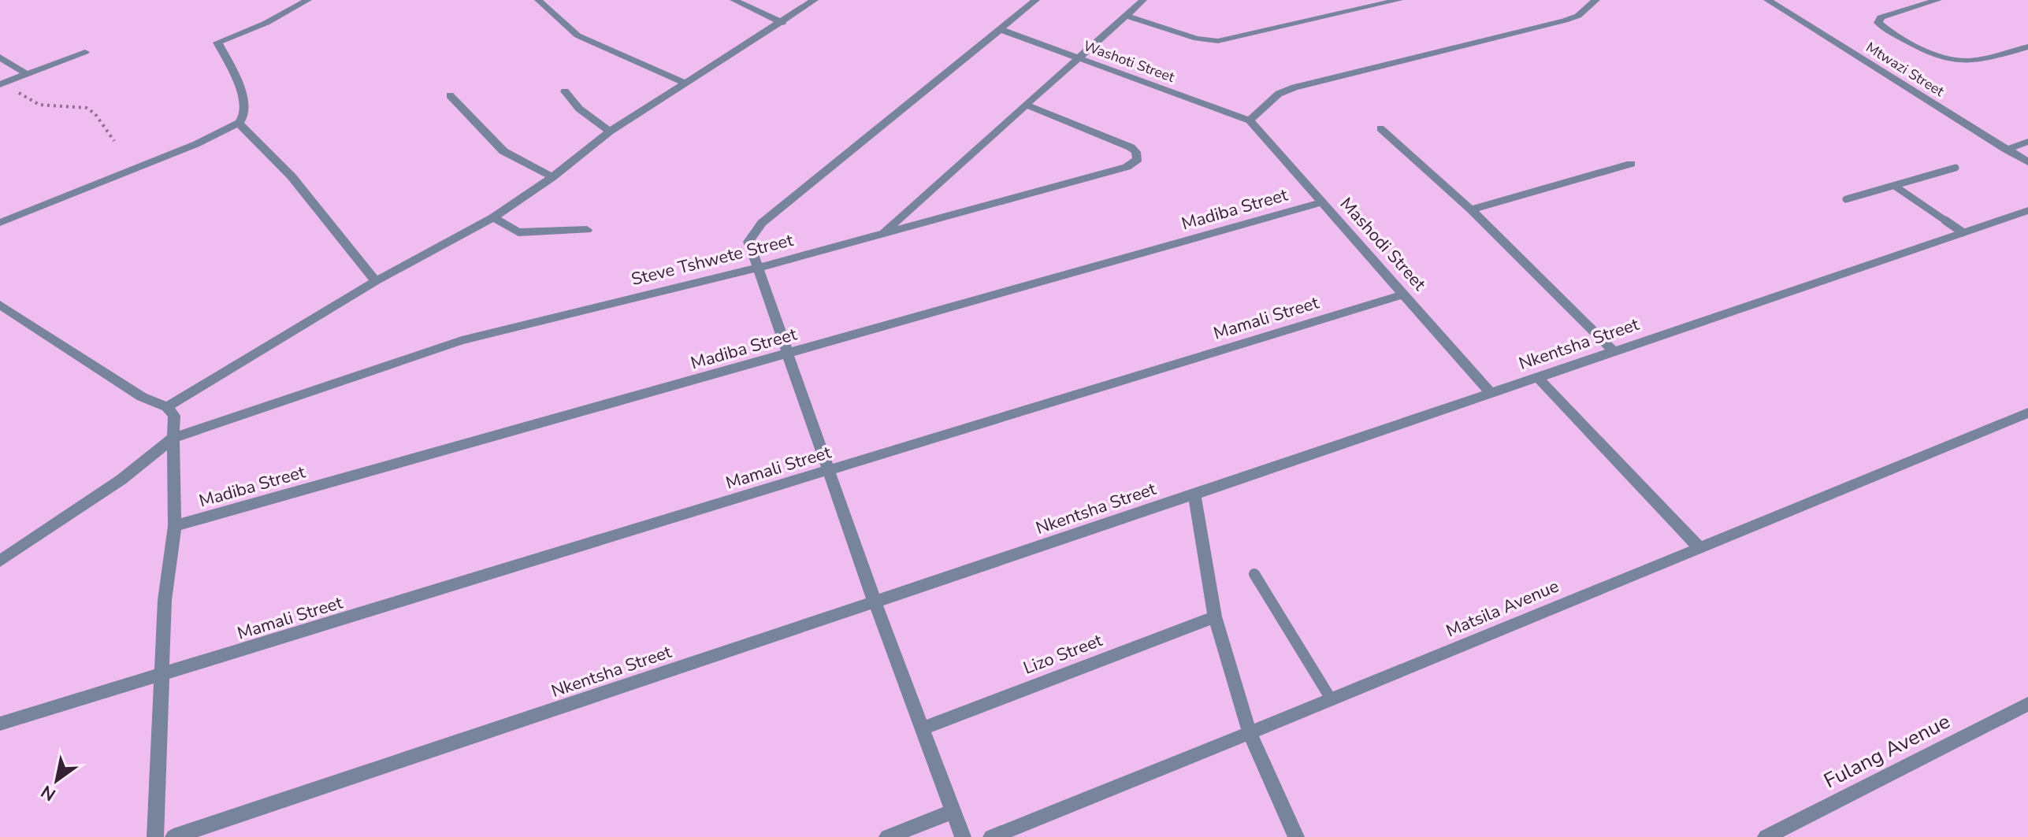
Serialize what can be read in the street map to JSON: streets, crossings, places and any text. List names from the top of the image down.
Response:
{
  "streets": {
    "street": [
      "Washoti Street",
      "Mtwazi Street",
      "Madiba Street",
      "Mashodi Street",
      "Steve Tshwete Street",
      "Mamali Street",
      "Nkentsha Street",
      "Matsila Avenue",
      "Lizo Street",
      "Fulang Avenue"
    ]
  },
  "crossings": [
    ["Washoti Street", "Mashodi Street"],
    ["Madiba Street", "Mashodi Street"],
    ["Mashodi Street", "Mamali Street"],
    ["Mashodi Street", "Nkentsha Street"]
  ],
  "north": "bottom left"
}
